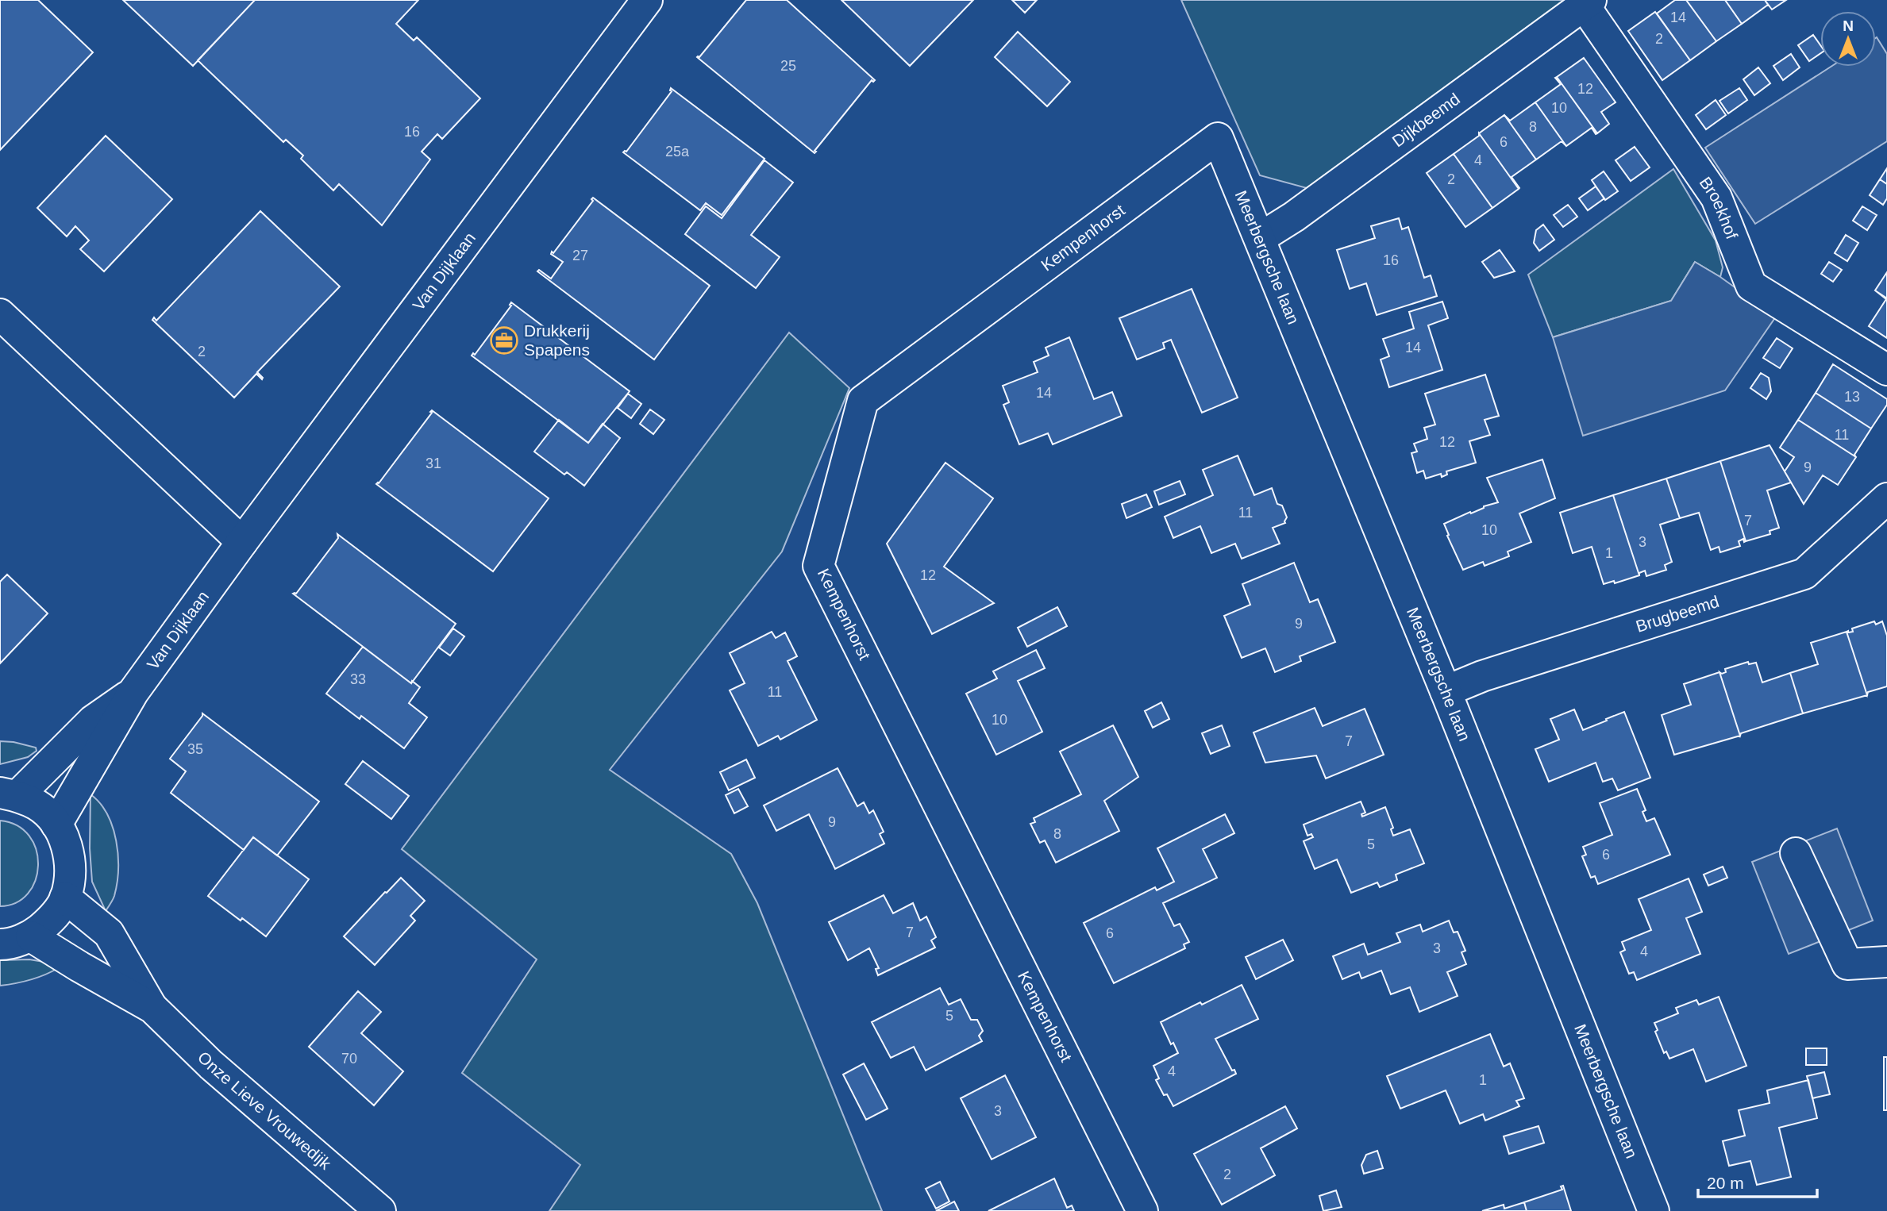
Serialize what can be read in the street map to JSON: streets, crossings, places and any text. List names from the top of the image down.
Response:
{
  "streets": {
    "street": [
      "Dijkbeemd",
      "Broekhof",
      "Kempenhorst",
      "Meerbergsche laan",
      "Van Dijklaan",
      "Brugbeemd",
      "Onze Lieve Vrouwedijk"
    ]
  },
  "crossings": [
    ["Dijkbeemd", "Broekhof"],
    ["Dijkbeemd", "Meerbergsche laan"],
    ["Kempenhorst", "Meerbergsche laan"],
    ["Meerbergsche laan", "Brugbeemd"]
  ],
  "places": {
    "office": ["Drukkerij Spapens"]
  },
  "house_numbers": [
    "14",
    "2",
    "25",
    "12",
    "10",
    "8",
    "16",
    "6",
    "25a",
    "4",
    "2",
    "27",
    "16",
    "14",
    "2",
    "14",
    "13",
    "11",
    "12",
    "31",
    "9",
    "11",
    "7",
    "10",
    "3",
    "1",
    "12",
    "9",
    "33",
    "11",
    "10",
    "7",
    "35",
    "9",
    "8",
    "5",
    "6",
    "7",
    "6",
    "3",
    "4",
    "5",
    "70",
    "4",
    "1",
    "3",
    "2"
  ],
  "scale_bar": "20 m",
  "north": "top"
}
